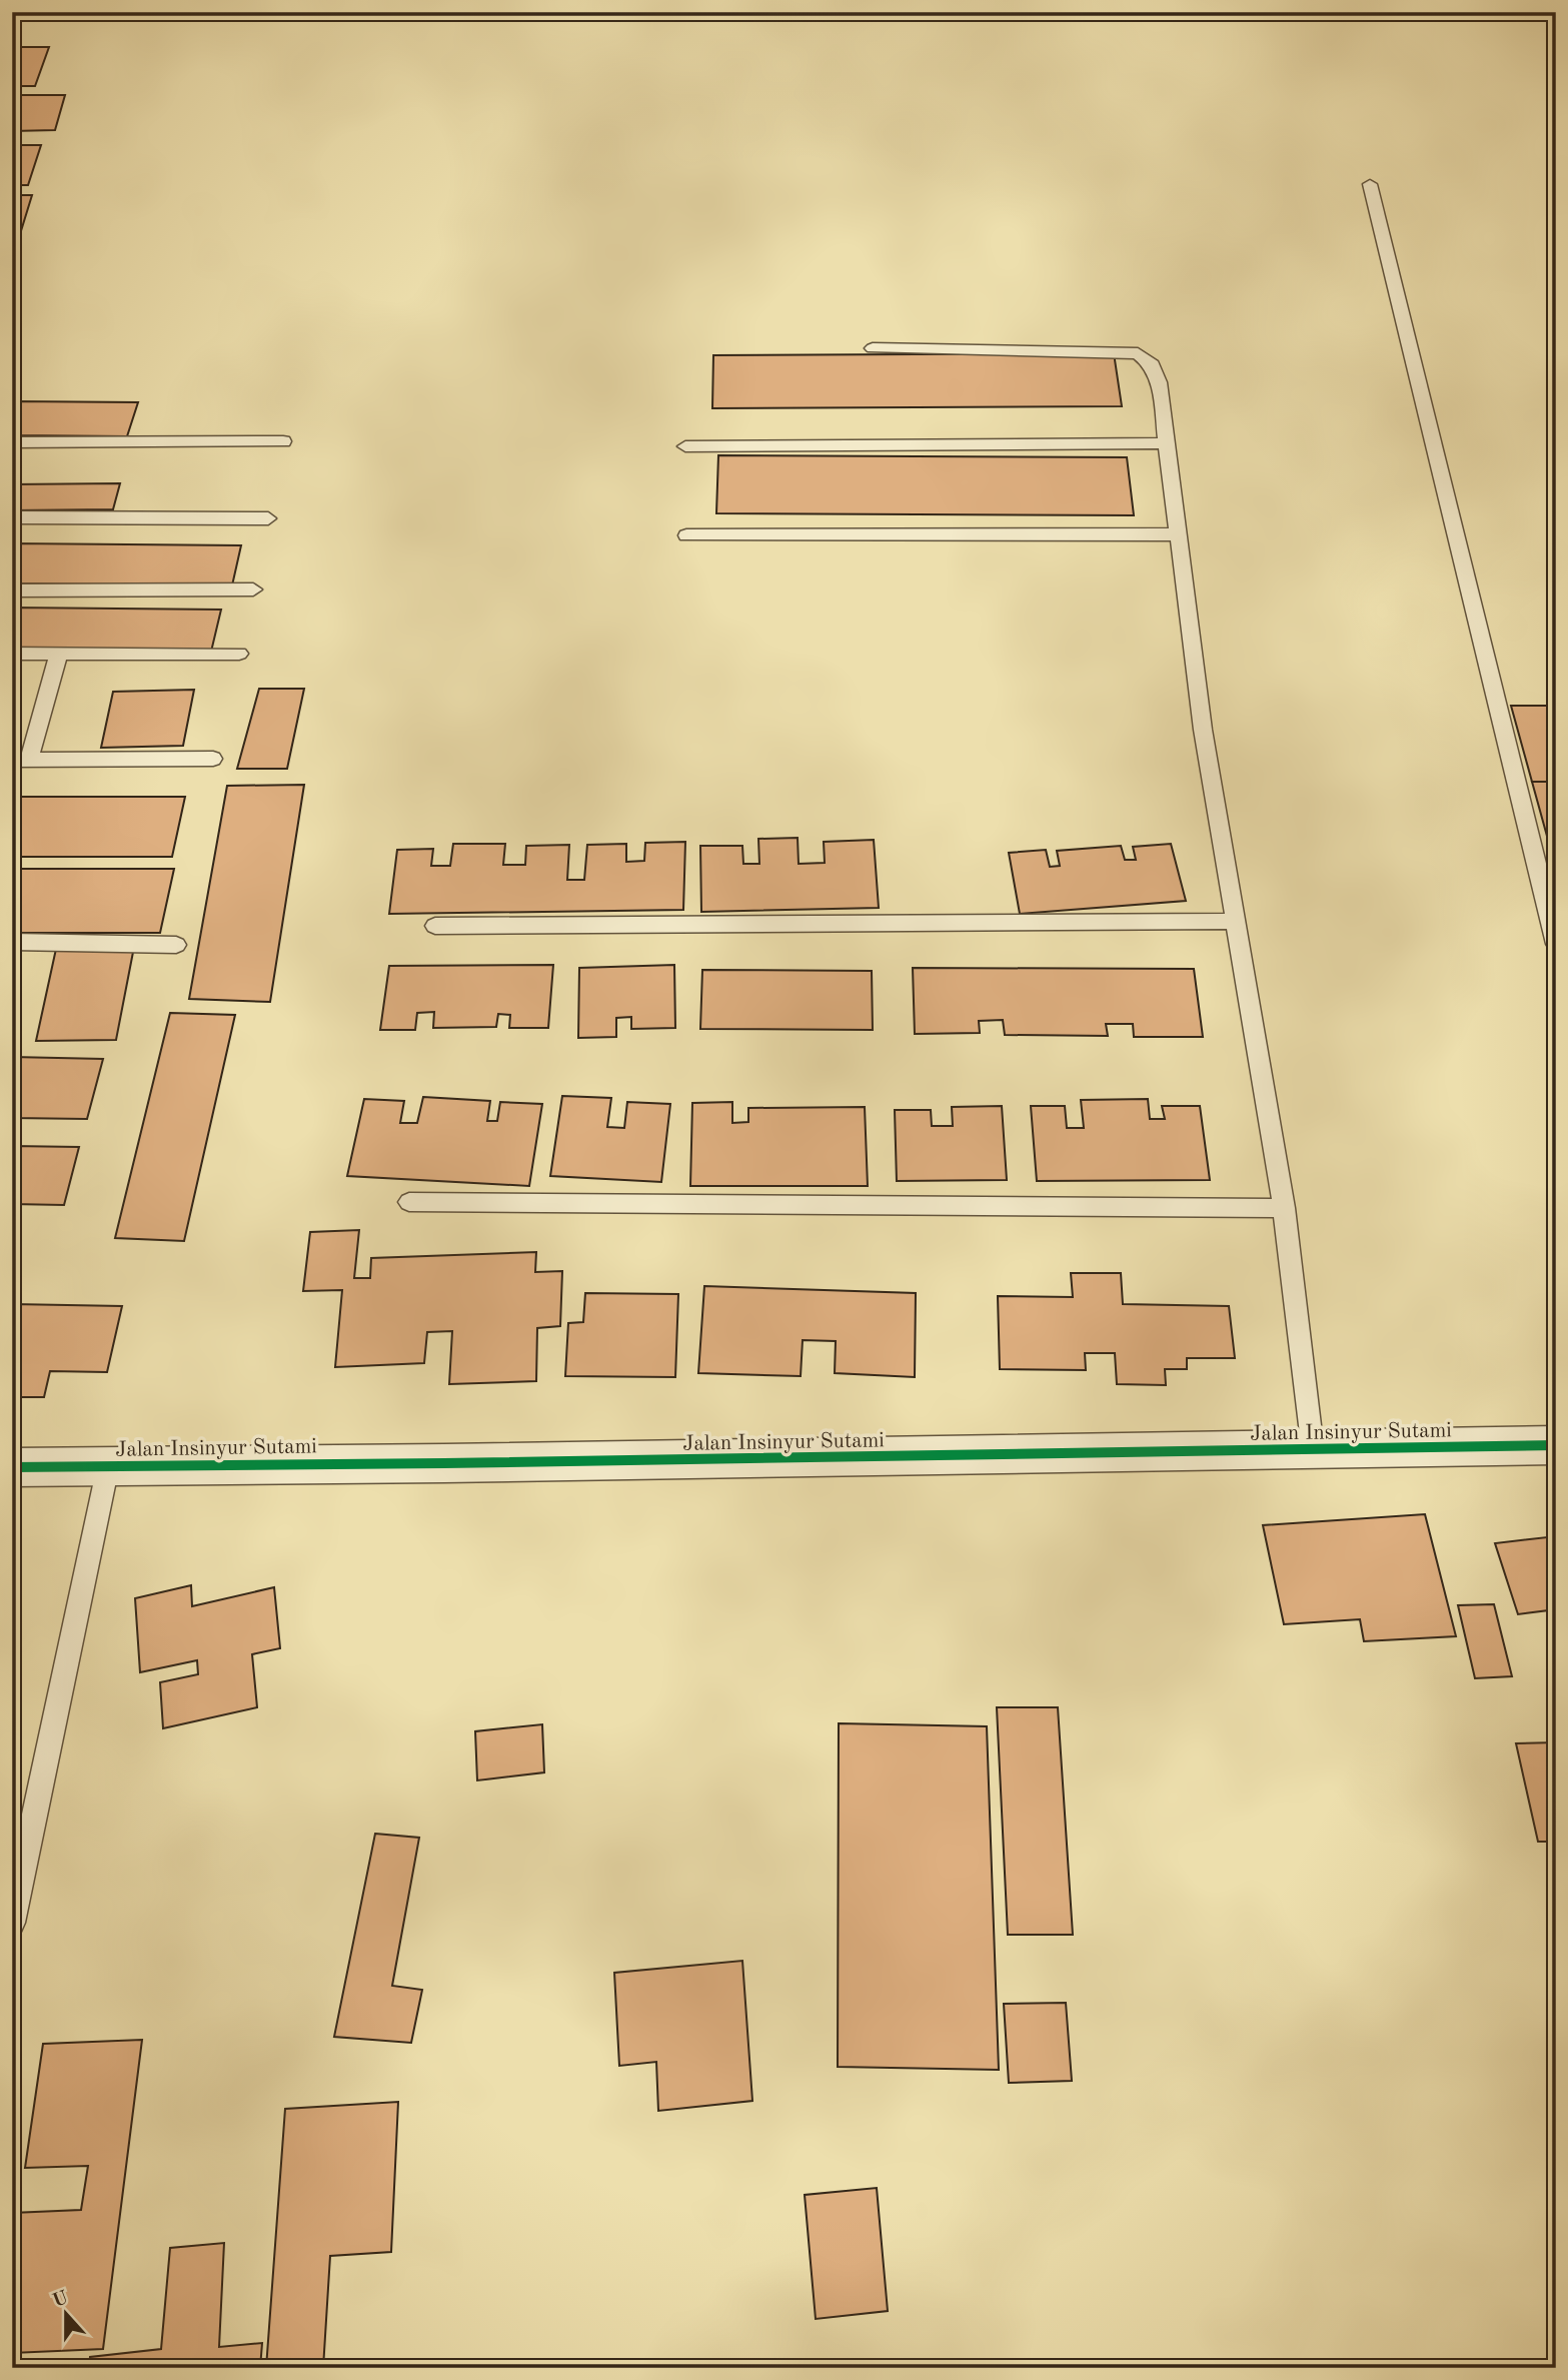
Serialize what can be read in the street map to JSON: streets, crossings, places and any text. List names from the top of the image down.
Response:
{
  "streets": {
    "street": ["Jalan Insinyur Sutami"]
  },
  "north": "top"
}
